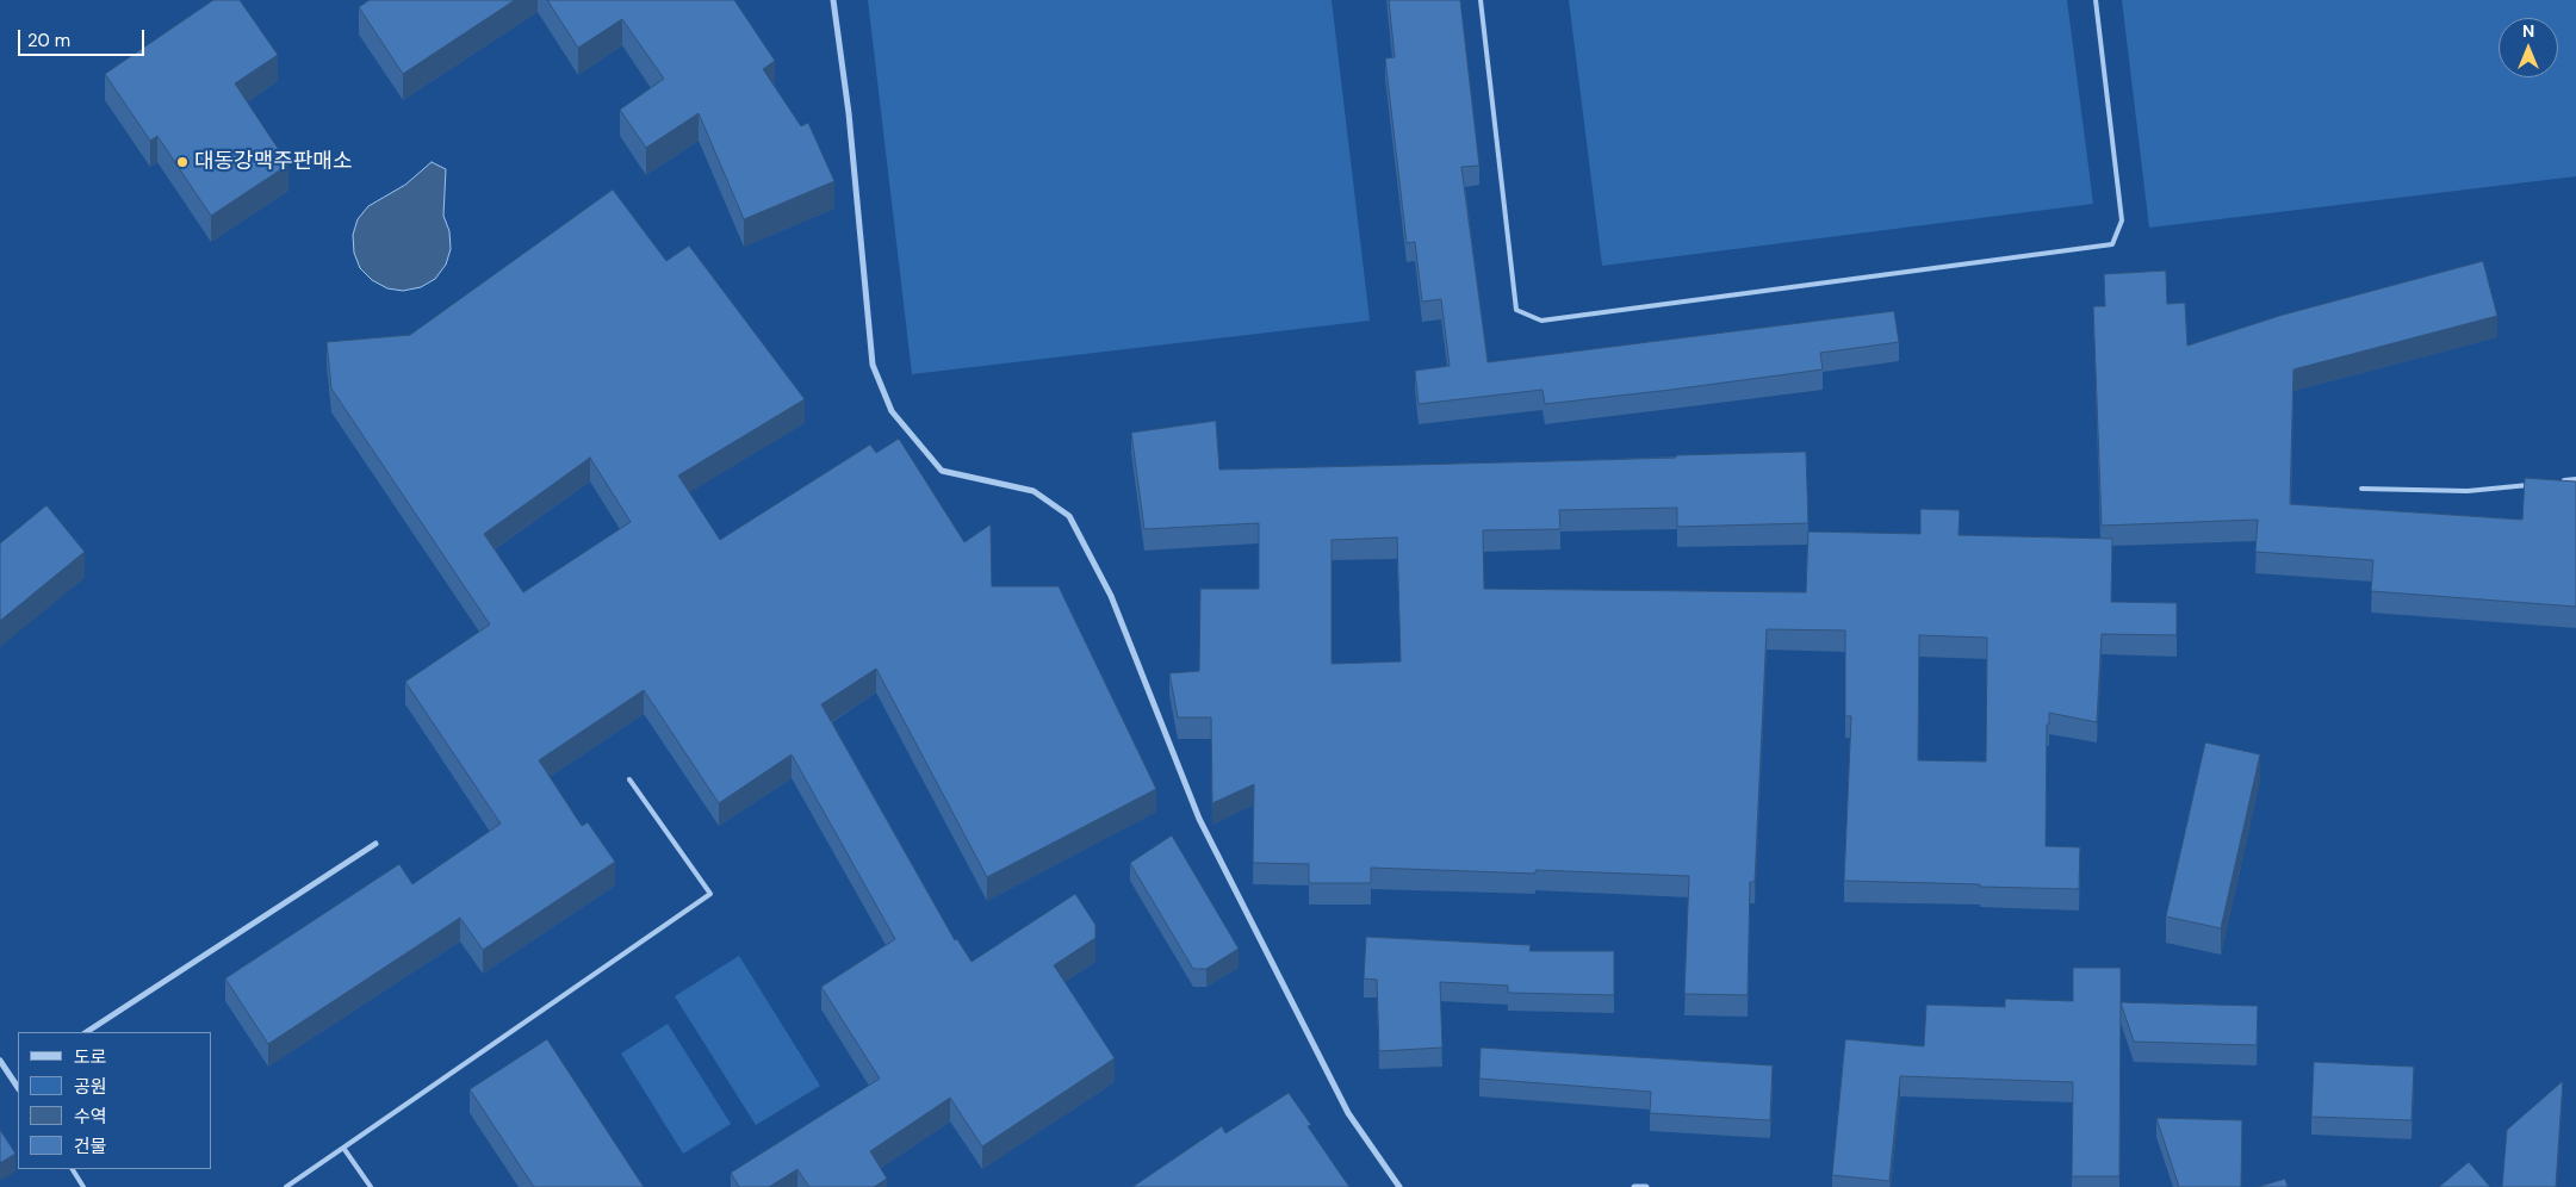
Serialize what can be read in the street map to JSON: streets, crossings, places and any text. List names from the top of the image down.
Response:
{
  "places": ["대동강맥주판매소"],
  "legend": [
    "도로",
    "공원",
    "수역",
    "건물"
  ],
  "scale_bar": "20 m",
  "north": "top"
}
